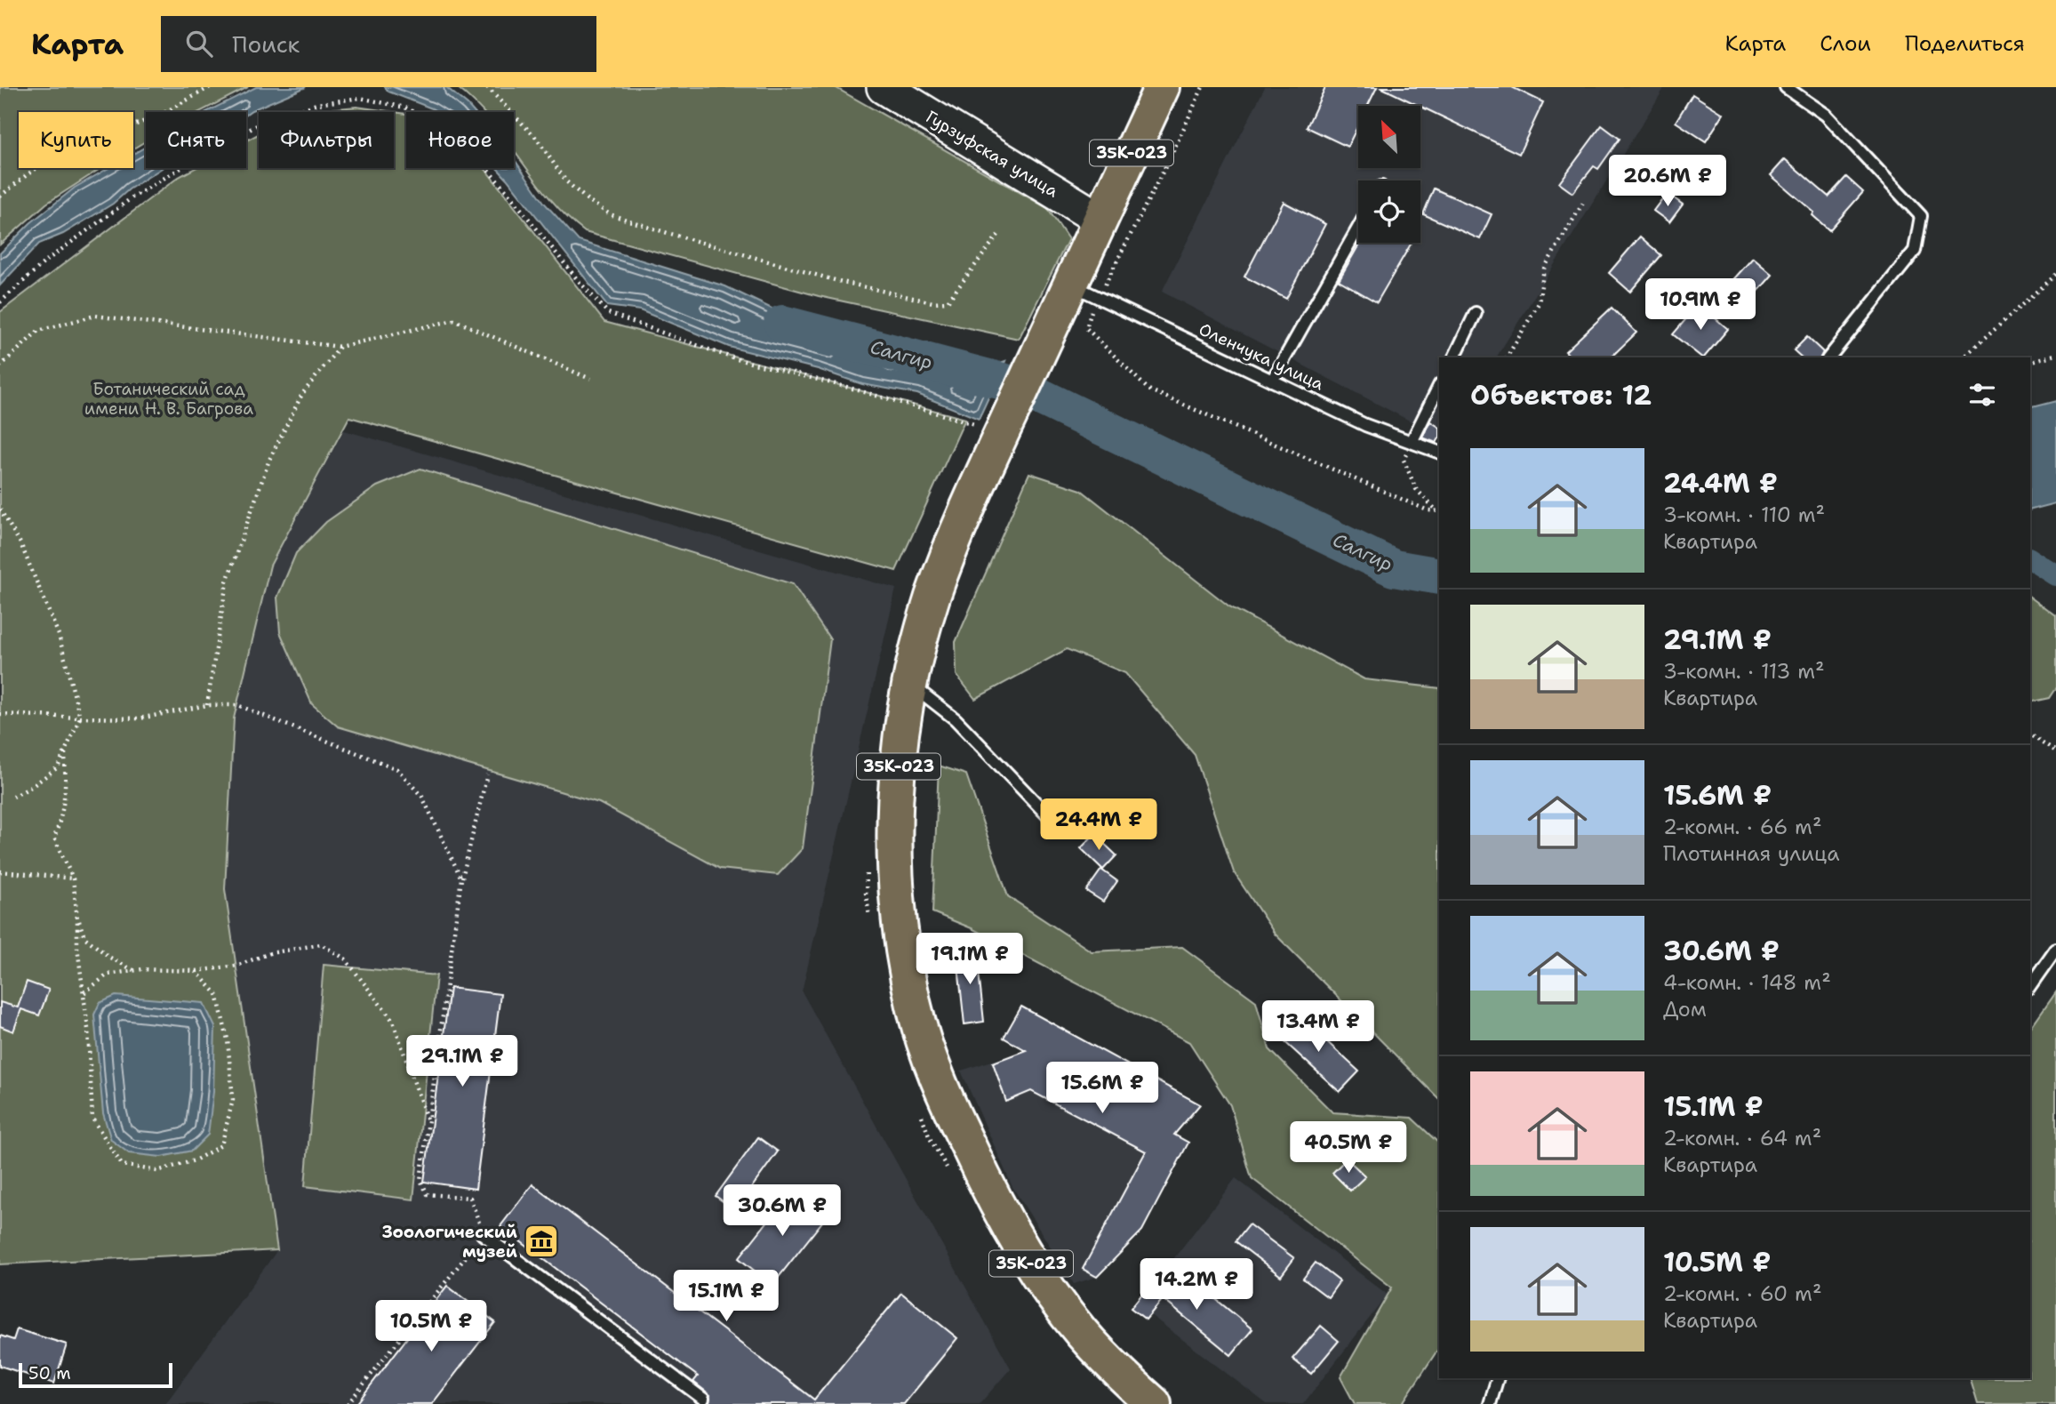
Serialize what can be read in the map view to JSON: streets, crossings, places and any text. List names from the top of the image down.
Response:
{
  "streets": {
    "main road": ["35К-023", "Гурзуфская улица"],
    "lane": ["Оленчука улица"]
  },
  "crossings": [
    ["35К-023", "Гурзуфская улица"],
    ["35К-023", "Оленчука улица"]
  ],
  "water": ["Салгир"],
  "parks": ["Ботанический сад имени Н. В. Багрова"],
  "places": {
    "museum": ["Зоологический музей"]
  },
  "scale_bar": "50 m",
  "north": "top left",
  "page": {
    "header": "Карта",
    "search": "Поиск",
    "nav": ["Карта", "Слои", "Поделиться"],
    "chip": [
      "Купить",
      "Снять",
      "Фильтры",
      "Новое"
    ],
    "price": [
      "20.6M ₽",
      "10.9M ₽",
      "24.4M ₽",
      "19.1M ₽",
      "13.4M ₽",
      "29.1M ₽",
      "15.6M ₽",
      "40.5M ₽",
      "30.6M ₽",
      "14.2M ₽",
      "15.1M ₽",
      "10.5M ₽"
    ],
    "heading": "Объектов: 12",
    "list": [
      {
        "name": "24.4M ₽",
        "note": "3-комн. · 110 m² · Квартира"
      },
      {
        "name": "29.1M ₽",
        "note": "3-комн. · 113 m² · Квартира"
      },
      {
        "name": "15.6M ₽",
        "note": "2-комн. · 66 m² · Плотинная улица"
      },
      {
        "name": "30.6M ₽",
        "note": "4-комн. · 148 m² · Дом"
      },
      {
        "name": "15.1M ₽",
        "note": "2-комн. · 64 m² · Квартира"
      },
      {
        "name": "10.5M ₽",
        "note": "2-комн. · 60 m² · Квартира"
      }
    ],
    "scale": "50 m"
  }
}
